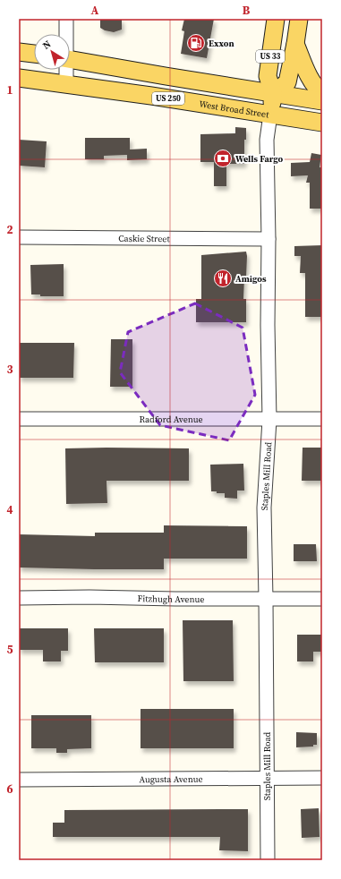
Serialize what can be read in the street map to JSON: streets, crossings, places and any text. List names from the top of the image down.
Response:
{
  "streets": {
    "main road": [
      "US 33",
      "US 250",
      "West Broad Street",
      "Staples Mill Road"
    ],
    "street": [
      "Caskie Street",
      "Radford Avenue",
      "Fitzhugh Avenue",
      "Augusta Avenue"
    ]
  },
  "crossings": [
    ["US 250", "Staples Mill Road"],
    ["West Broad Street", "Staples Mill Road"],
    ["Caskie Street", "Staples Mill Road"],
    ["Radford Avenue", "Staples Mill Road"],
    ["Staples Mill Road", "Fitzhugh Avenue"],
    ["Staples Mill Road", "Augusta Avenue"]
  ],
  "places": {
    "fuel station": ["Exxon"],
    "bank": ["Wells Fargo"],
    "restaurant": ["Amigos"]
  },
  "north": "top left",
  "grid": {
    "columns": ["A", "B"],
    "rows": [
      "1",
      "2",
      "3",
      "4",
      "5",
      "6"
    ]
  }
}
